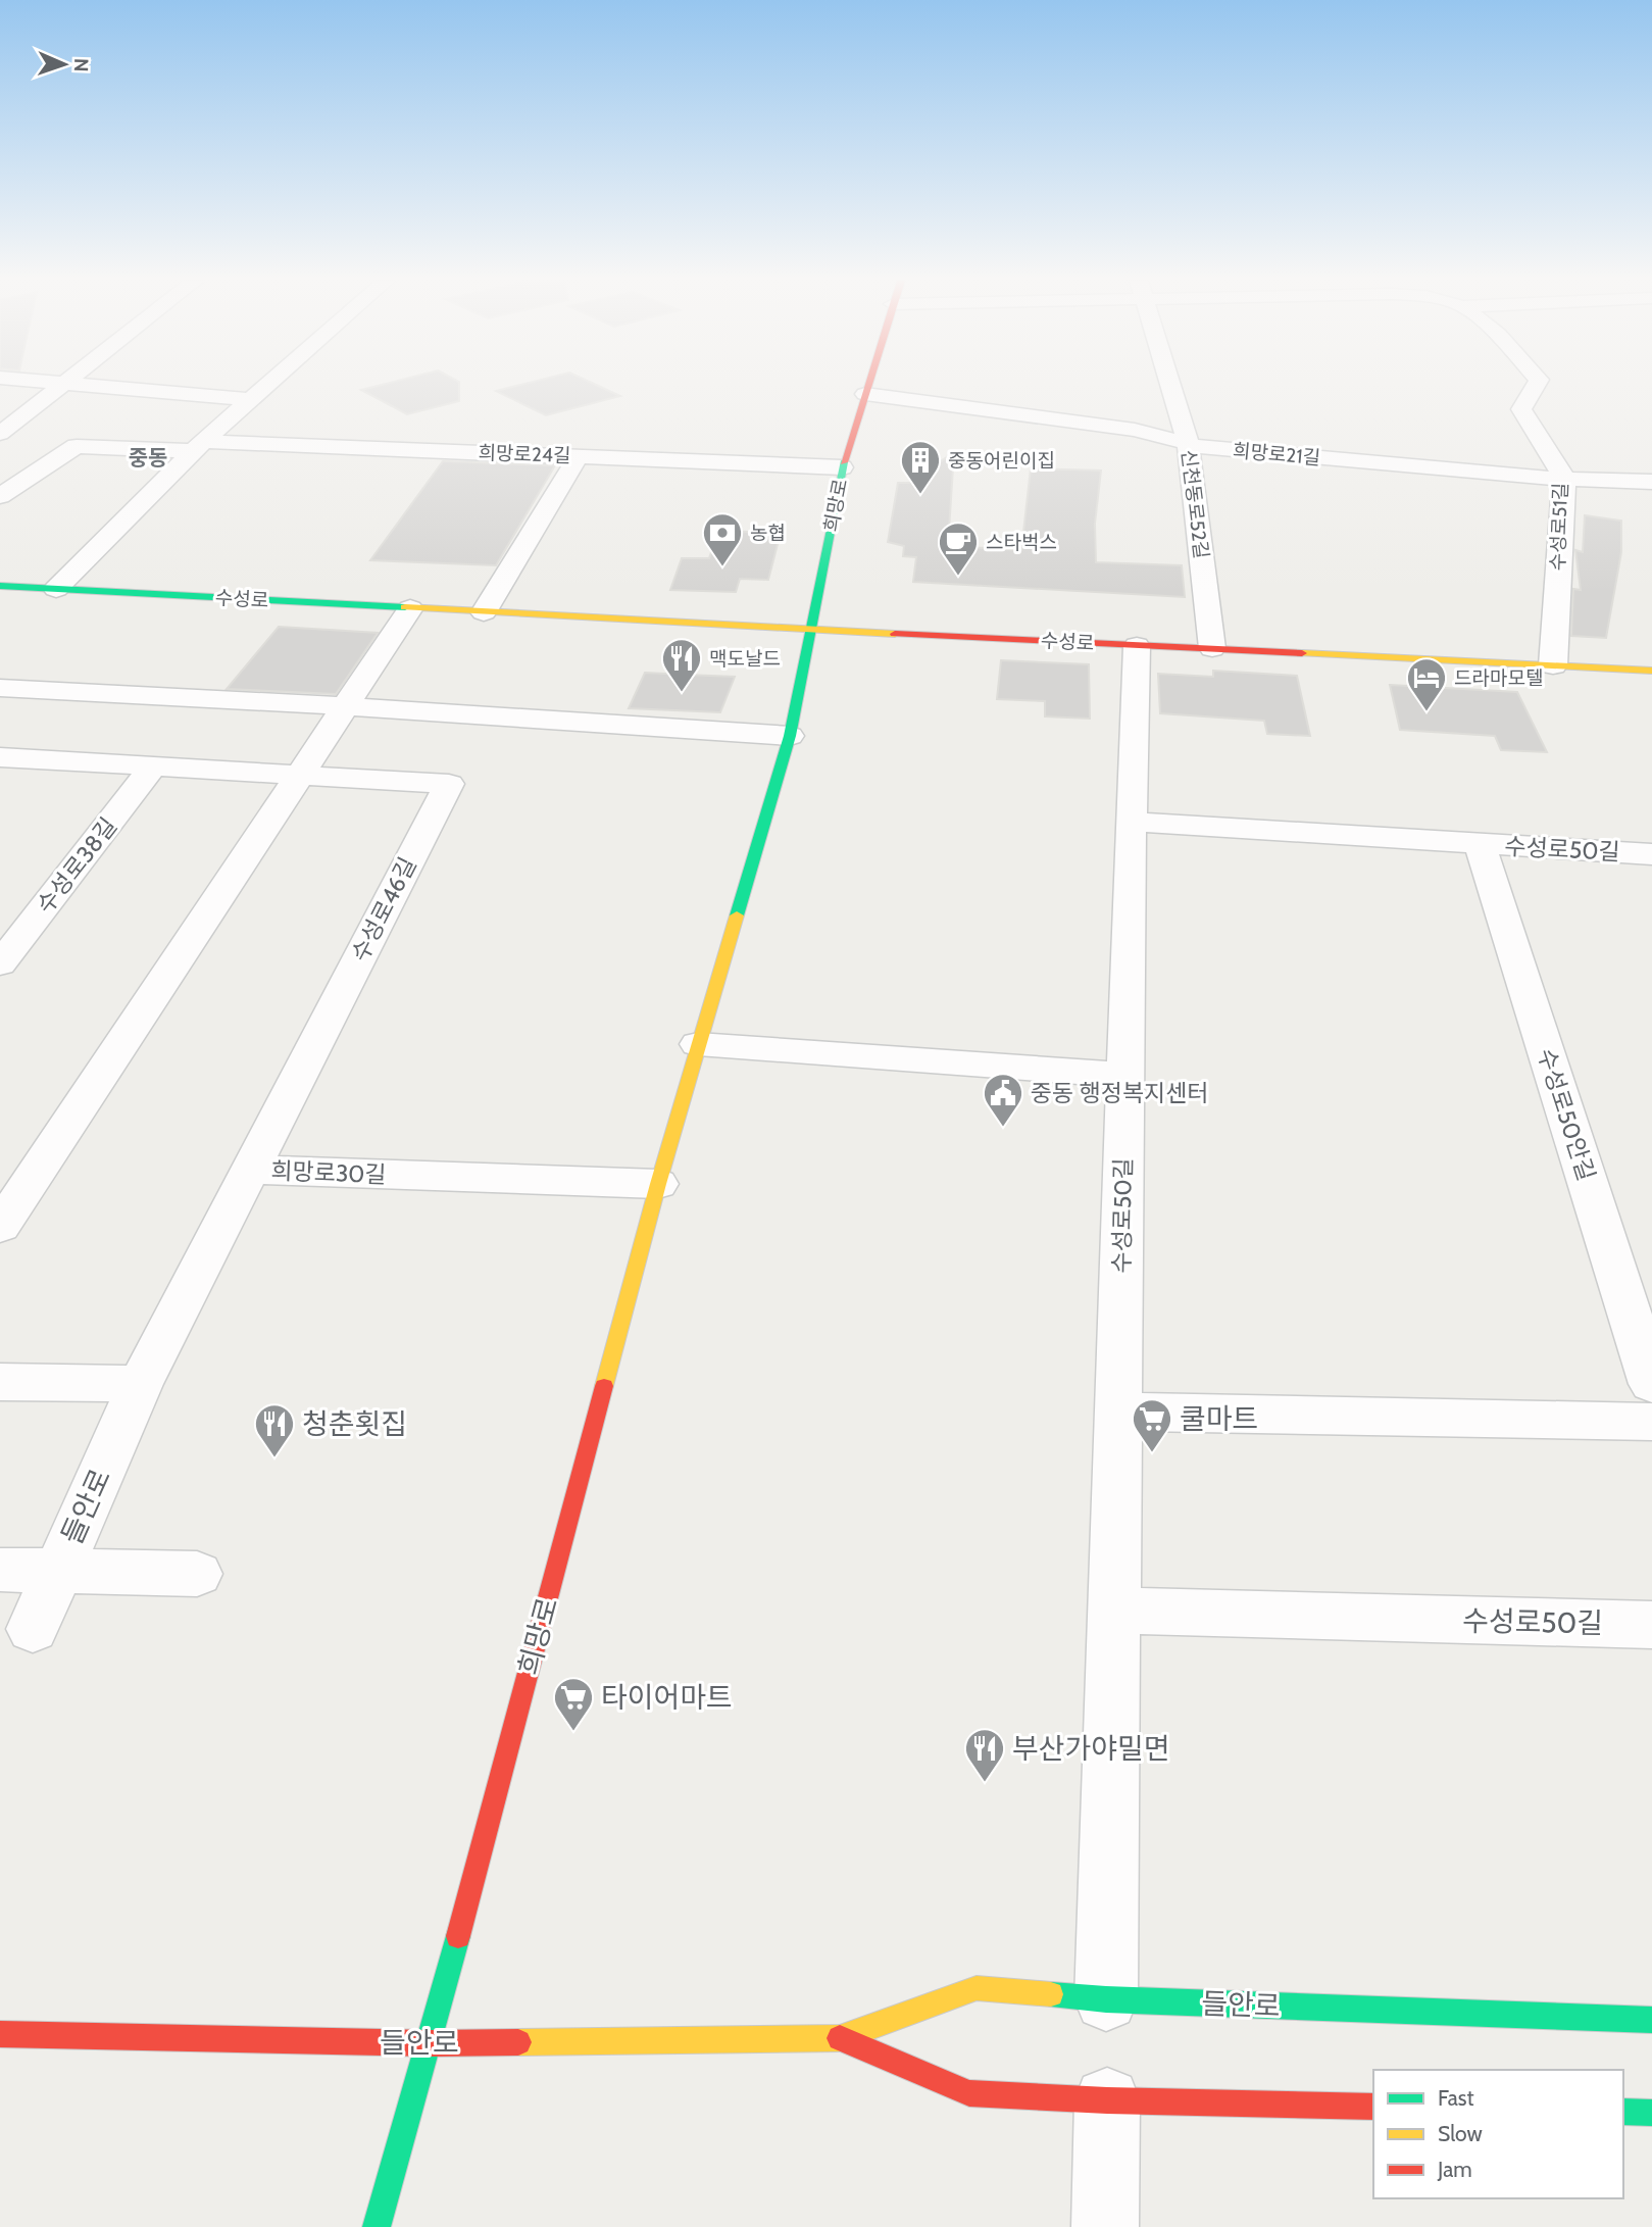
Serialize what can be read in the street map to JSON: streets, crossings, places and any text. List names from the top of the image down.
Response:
{
  "streets": {
    "main road": ["희망로", "수성로", "들안로"],
    "street": [
      "희망로24길",
      "희망로21길",
      "신천동로52길",
      "수성로51길",
      "수성로50길",
      "수성로38길",
      "수성로46길",
      "수성로50안길",
      "희망로30길"
    ]
  },
  "crossings": [
    ["희망로24길", "희망로"],
    ["희망로21길", "신천동로52길"],
    ["희망로21길", "희망로"],
    ["희망로21길", "수성로51길"],
    ["신천동로52길", "수성로"],
    ["희망로", "수성로"],
    ["희망로", "희망로30길"],
    ["희망로", "들안로"],
    ["수성로51길", "수성로"],
    ["수성로", "수성로50길"],
    ["수성로50길", "수성로50안길"],
    ["수성로50길", "들안로"],
    ["수성로46길", "희망로30길"],
    ["희망로30길", "들안로"]
  ],
  "districts": ["중동"],
  "places": {
    "building": ["중동어린이집"],
    "bank": ["농협"],
    "cafe": ["스타벅스"],
    "restaurant": ["맥도날드", "청춘횟집", "부산가야밀면"],
    "hotel": ["드라마모텔"],
    "public building": ["중동 행정복지센터"],
    "supermarket": ["쿨마트", "타이어마트"]
  },
  "legend": ["Fast", "Slow", "Jam"],
  "north": "right"
}
